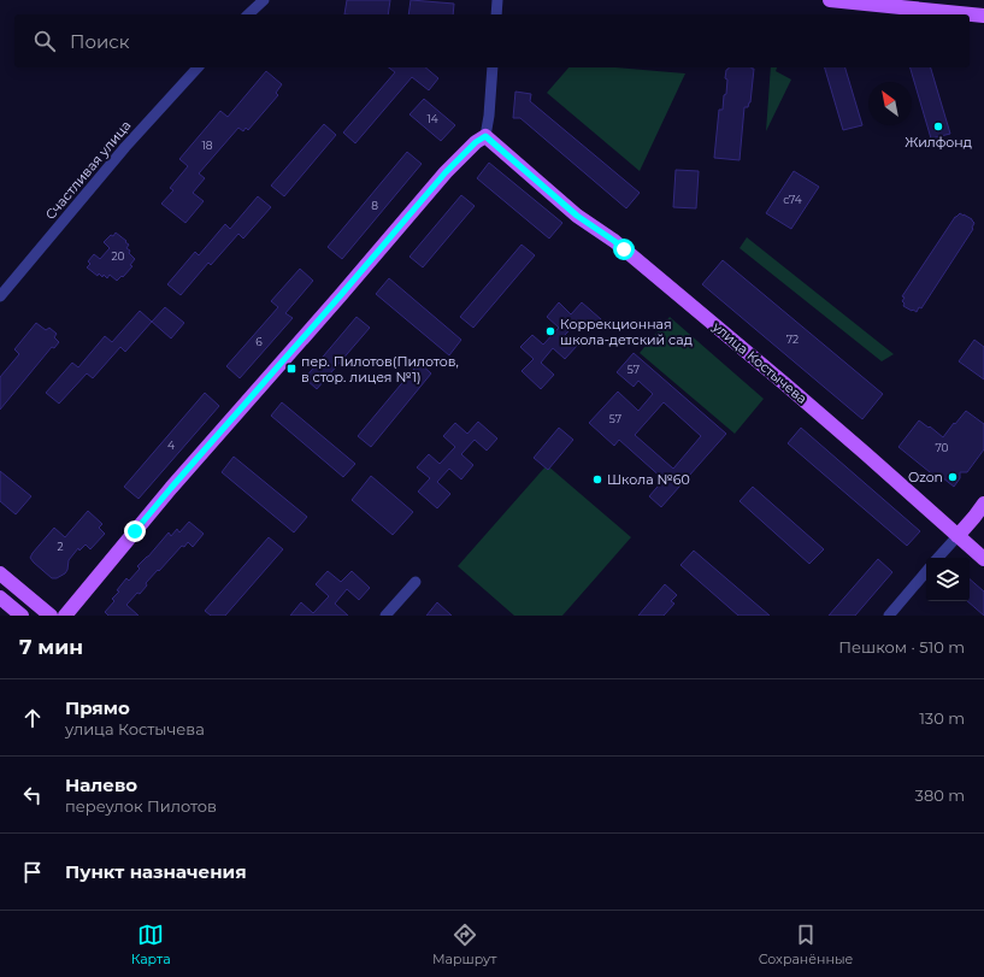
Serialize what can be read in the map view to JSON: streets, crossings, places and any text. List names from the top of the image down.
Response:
{
  "streets": {
    "main road": ["улица Костычева"],
    "street": ["Счастливая улица"]
  },
  "places": {
    "other": [
      "Жилфонд",
      "Коррекционная школа-детский сад",
      "Ozon",
      "Школа №60"
    ],
    "transit": ["пер. Пилотов(Пилотов, в стор. лицея №1)"]
  },
  "house_numbers": [
    "14",
    "18",
    "с74",
    "8",
    "20",
    "72",
    "6",
    "57",
    "57",
    "4",
    "70",
    "2"
  ],
  "north": "top left",
  "page": {
    "search": "Поиск",
    "heading": ["7 мин", "Пешком · 510 m"],
    "list": [
      ["Прямо", "улица Костычева", "130 m"],
      ["Налево", "переулок Пилотов", "380 m"],
      "Пункт назначения"
    ],
    "nav": ["Карта", "Маршрут", "Сохранённые"]
  }
}
